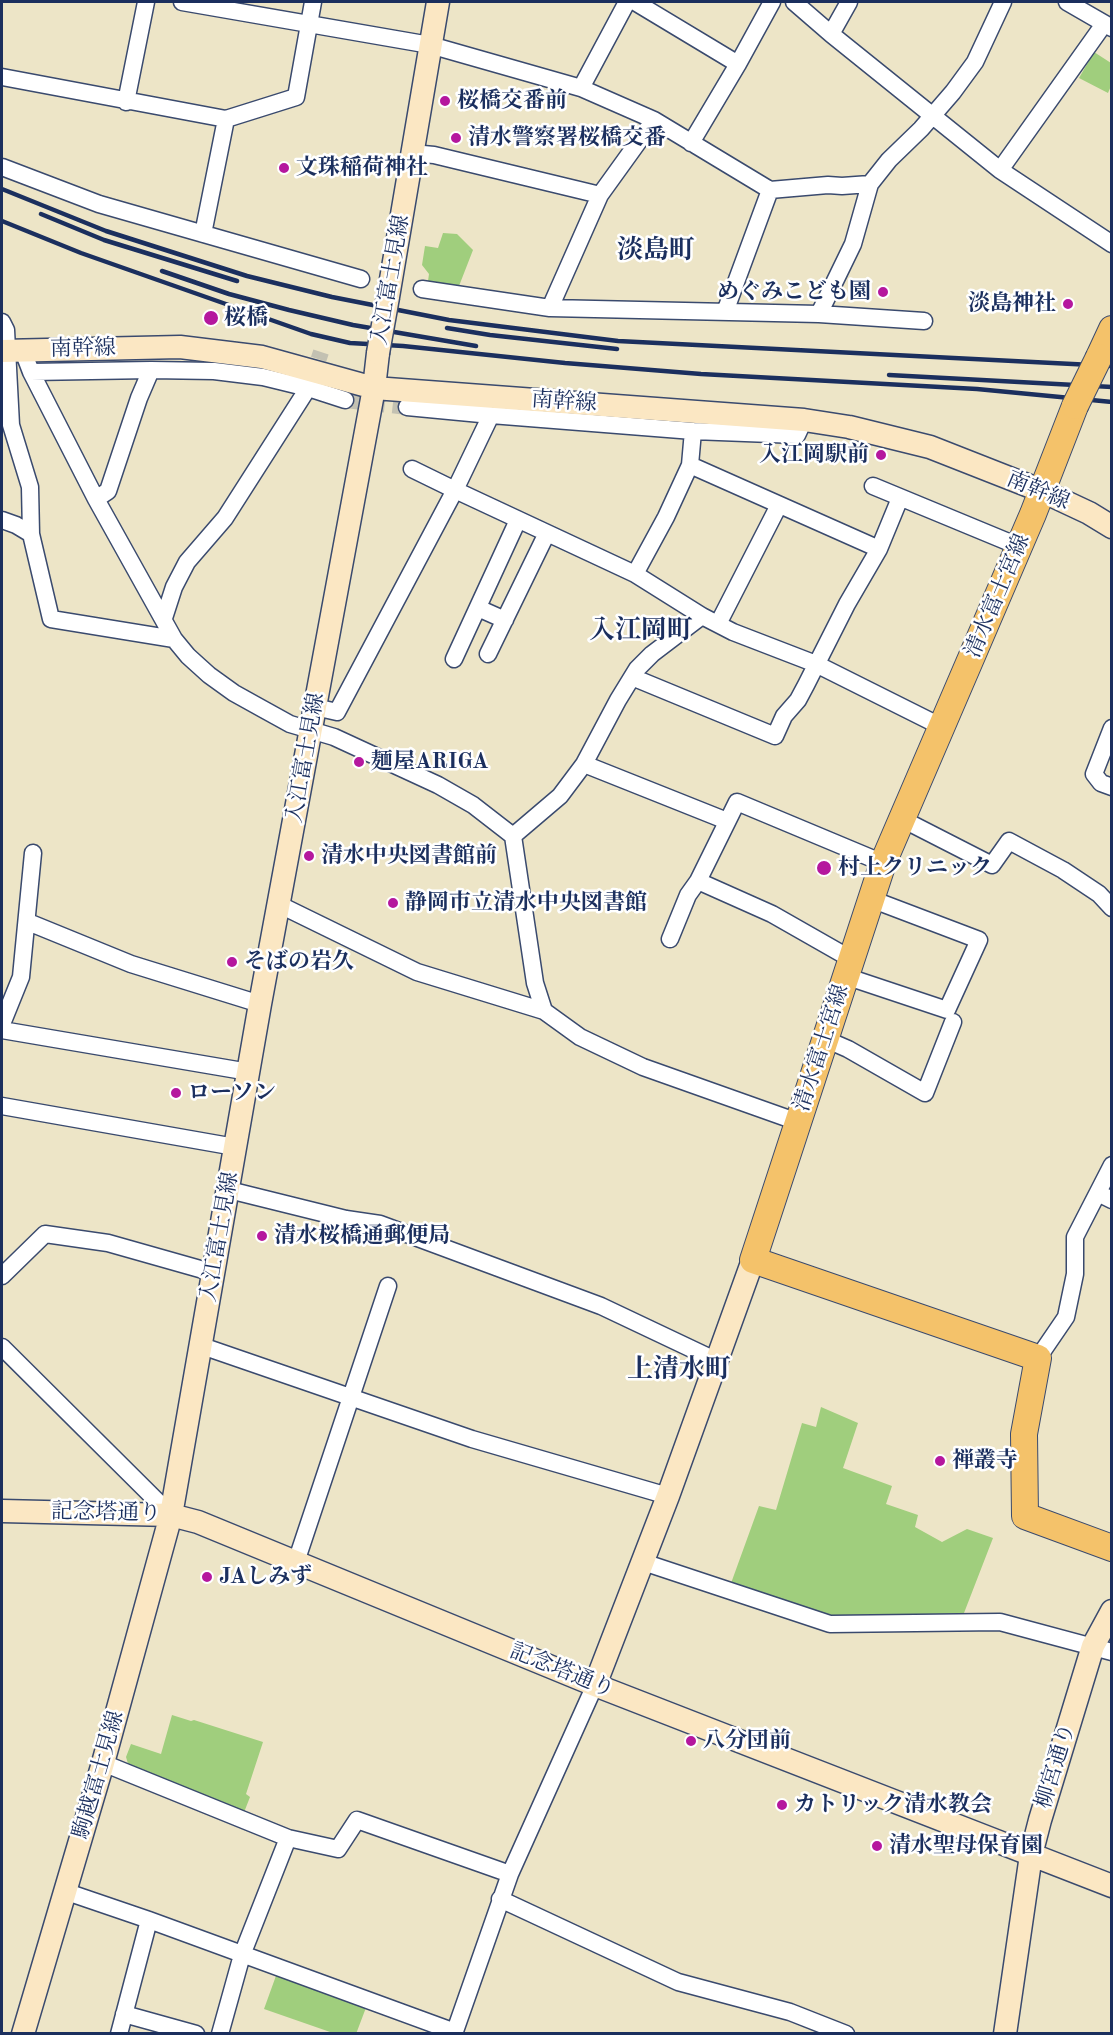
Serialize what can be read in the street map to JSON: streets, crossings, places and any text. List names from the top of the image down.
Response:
{
  "streets": {
    "main road": [
      "入江富士見線",
      "南幹線",
      "清水富士宮線",
      "記念塔通り",
      "柳宮通り",
      "駒越富士見線"
    ]
  },
  "crossings": [
    ["入江富士見線", "南幹線"],
    ["入江富士見線", "記念塔通り"],
    ["入江富士見線", "駒越富士見線"],
    ["南幹線", "清水富士宮線"],
    ["記念塔通り", "柳宮通り"],
    ["記念塔通り", "駒越富士見線"]
  ],
  "districts": ["淡島町", "入江岡町", "上清水町"],
  "places": [
    "桜橋交番前",
    "清水警察署桜橋交番",
    "文珠稲荷神社",
    "めぐみこども園",
    "淡島神社",
    "桜橋",
    "入江岡駅前",
    "麺屋ARIGA",
    "清水中央図書館前",
    "村上クリニック",
    "静岡市立清水中央図書館",
    "そばの岩久",
    "ローソン",
    "清水桜橋通郵便局",
    "禅叢寺",
    "JAしみず",
    "八分団前",
    "カトリック清水教会",
    "清水聖母保育園"
  ]
}
